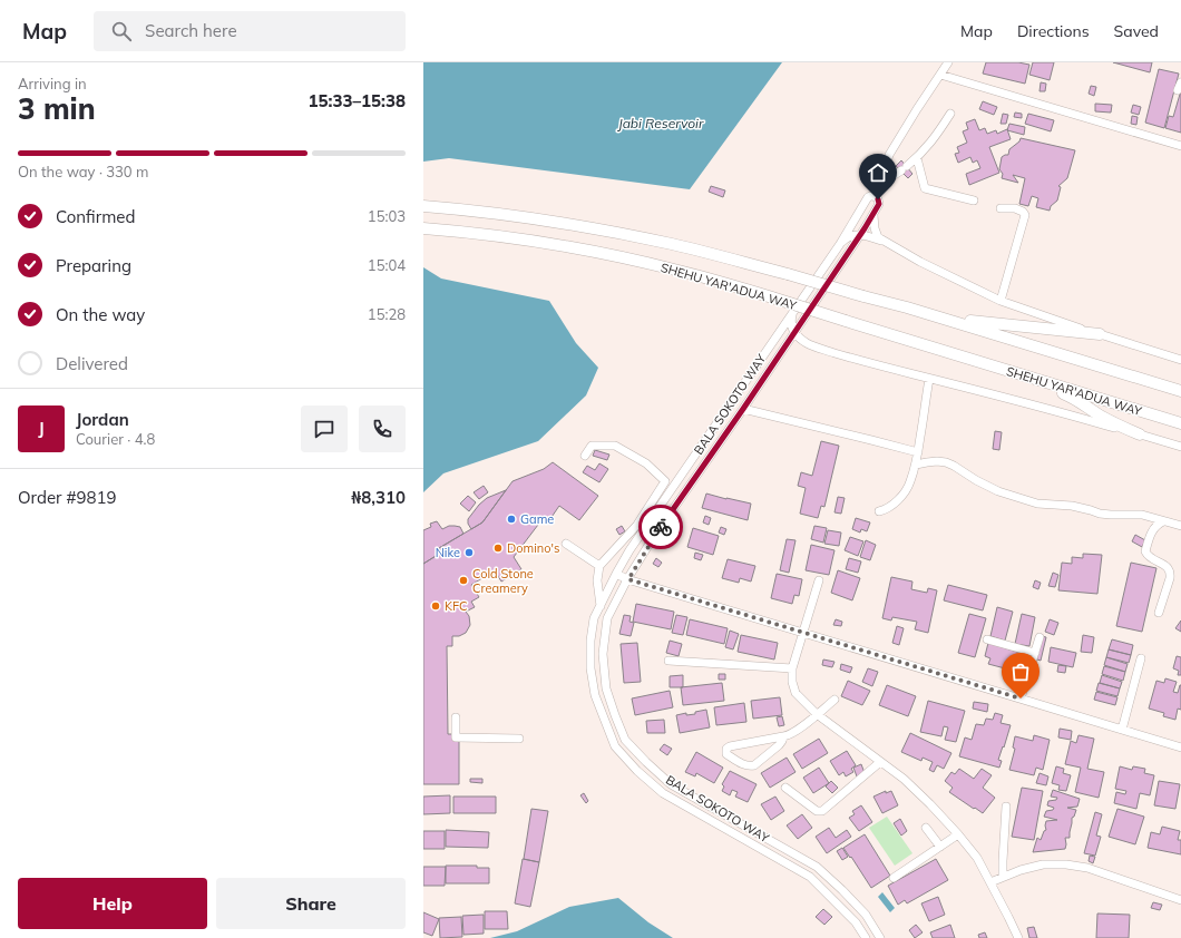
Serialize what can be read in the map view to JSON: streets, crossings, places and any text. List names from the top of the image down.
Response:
{
  "streets": {
    "highway": ["SHEHU YAR'ADUA WAY"],
    "street": ["BALA SOKOTO WAY"]
  },
  "water": ["Jabi Reservoir"],
  "places": [
    "Game",
    "Domino's",
    "Nike",
    "Cold Stone Creamery",
    "KFC"
  ],
  "page": {
    "header": "Map",
    "search": "Search here",
    "nav": ["Map", "Directions", "Saved"],
    "heading": ["3 min", "Arriving in", "15:33–15:38"],
    "panel": [
      "Jordan",
      "Courier · 4.8",
      "Order #9819",
      "₦8,310"
    ],
    "bar": "On the way · 330 m",
    "list": [
      ["Confirmed", "15:03"],
      ["Preparing", "15:04"],
      ["On the way", "15:28"],
      "Delivered"
    ],
    "round": "J",
    "buttons": ["Help", "Share"]
  }
}
